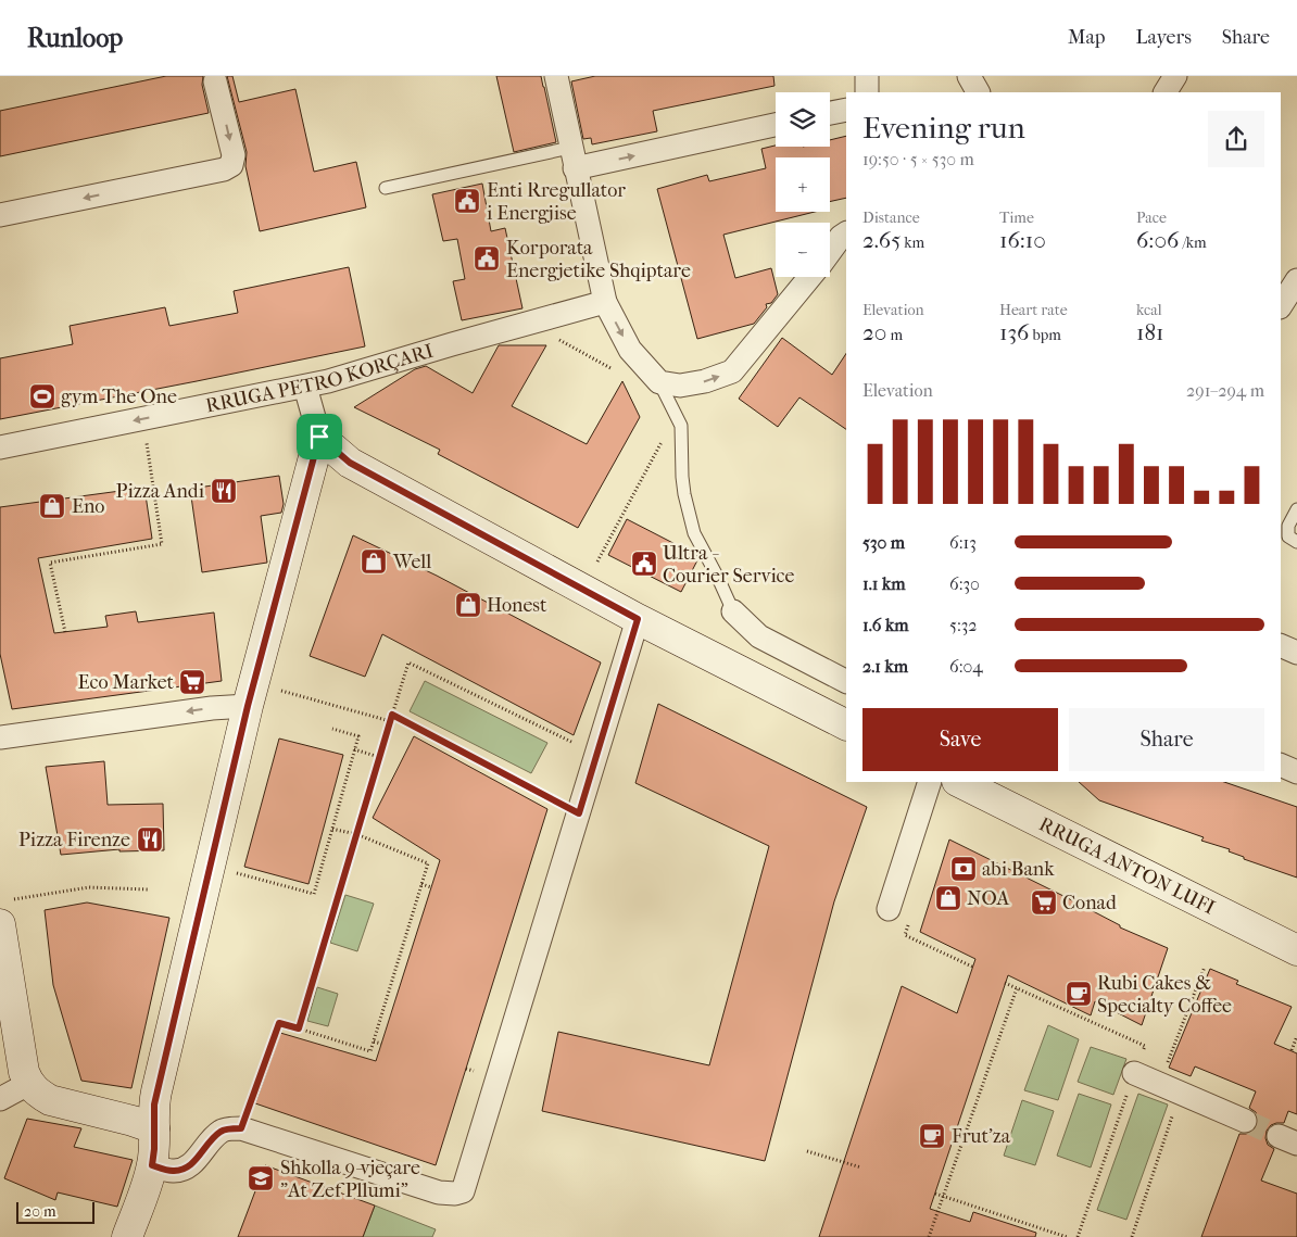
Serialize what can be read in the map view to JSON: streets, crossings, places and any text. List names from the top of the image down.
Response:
{
  "streets": {
    "street": ["RRUGA PETRO KORÇARI", "RRUGA ANTON LUFI"]
  },
  "places": {
    "public building": ["Enti Rregullator i Energjise", "Korporata Energjetike Shqiptare", "Ultra - Courier Service"],
    "sports": ["gym The One"],
    "restaurant": ["Pizza Andi", "Pizza Firenze"],
    "shop": [
      "Eno",
      "Well",
      "Honest",
      "NOA"
    ],
    "supermarket": ["Eco Market", "Conad"],
    "bank": ["abi Bank"],
    "cafe": ["Rubi Cakes & Specialty Coffee", "Frut'za"],
    "school or university": ["Shkolla 9-vjeçare \"At Zef Pllumi\""]
  },
  "scale_bar": "20 m",
  "page": {
    "header": "Runloop",
    "nav": ["Map", "Layers", "Share"],
    "map_buttons": ["+", "−"],
    "heading": ["Evening run", "19:50 · 5 × 530 m"],
    "stats": [
      ["Distance", "2.65 km"],
      ["Time", "16:10"],
      ["Pace", "6:06 /km"],
      ["Elevation", "20 m"],
      ["Heart rate", "136 bpm"],
      ["kcal", "181"]
    ],
    "chart": ["Elevation", "291–294 m"],
    "list": [
      {
        "name": "530 m",
        "note": "6:13"
      },
      {
        "name": "1.1 km",
        "note": "6:30"
      },
      {
        "name": "1.6 km",
        "note": "5:32"
      },
      {
        "name": "2.1 km",
        "note": "6:04"
      }
    ],
    "buttons": ["Save", "Share"],
    "scale": "20 m"
  }
}
